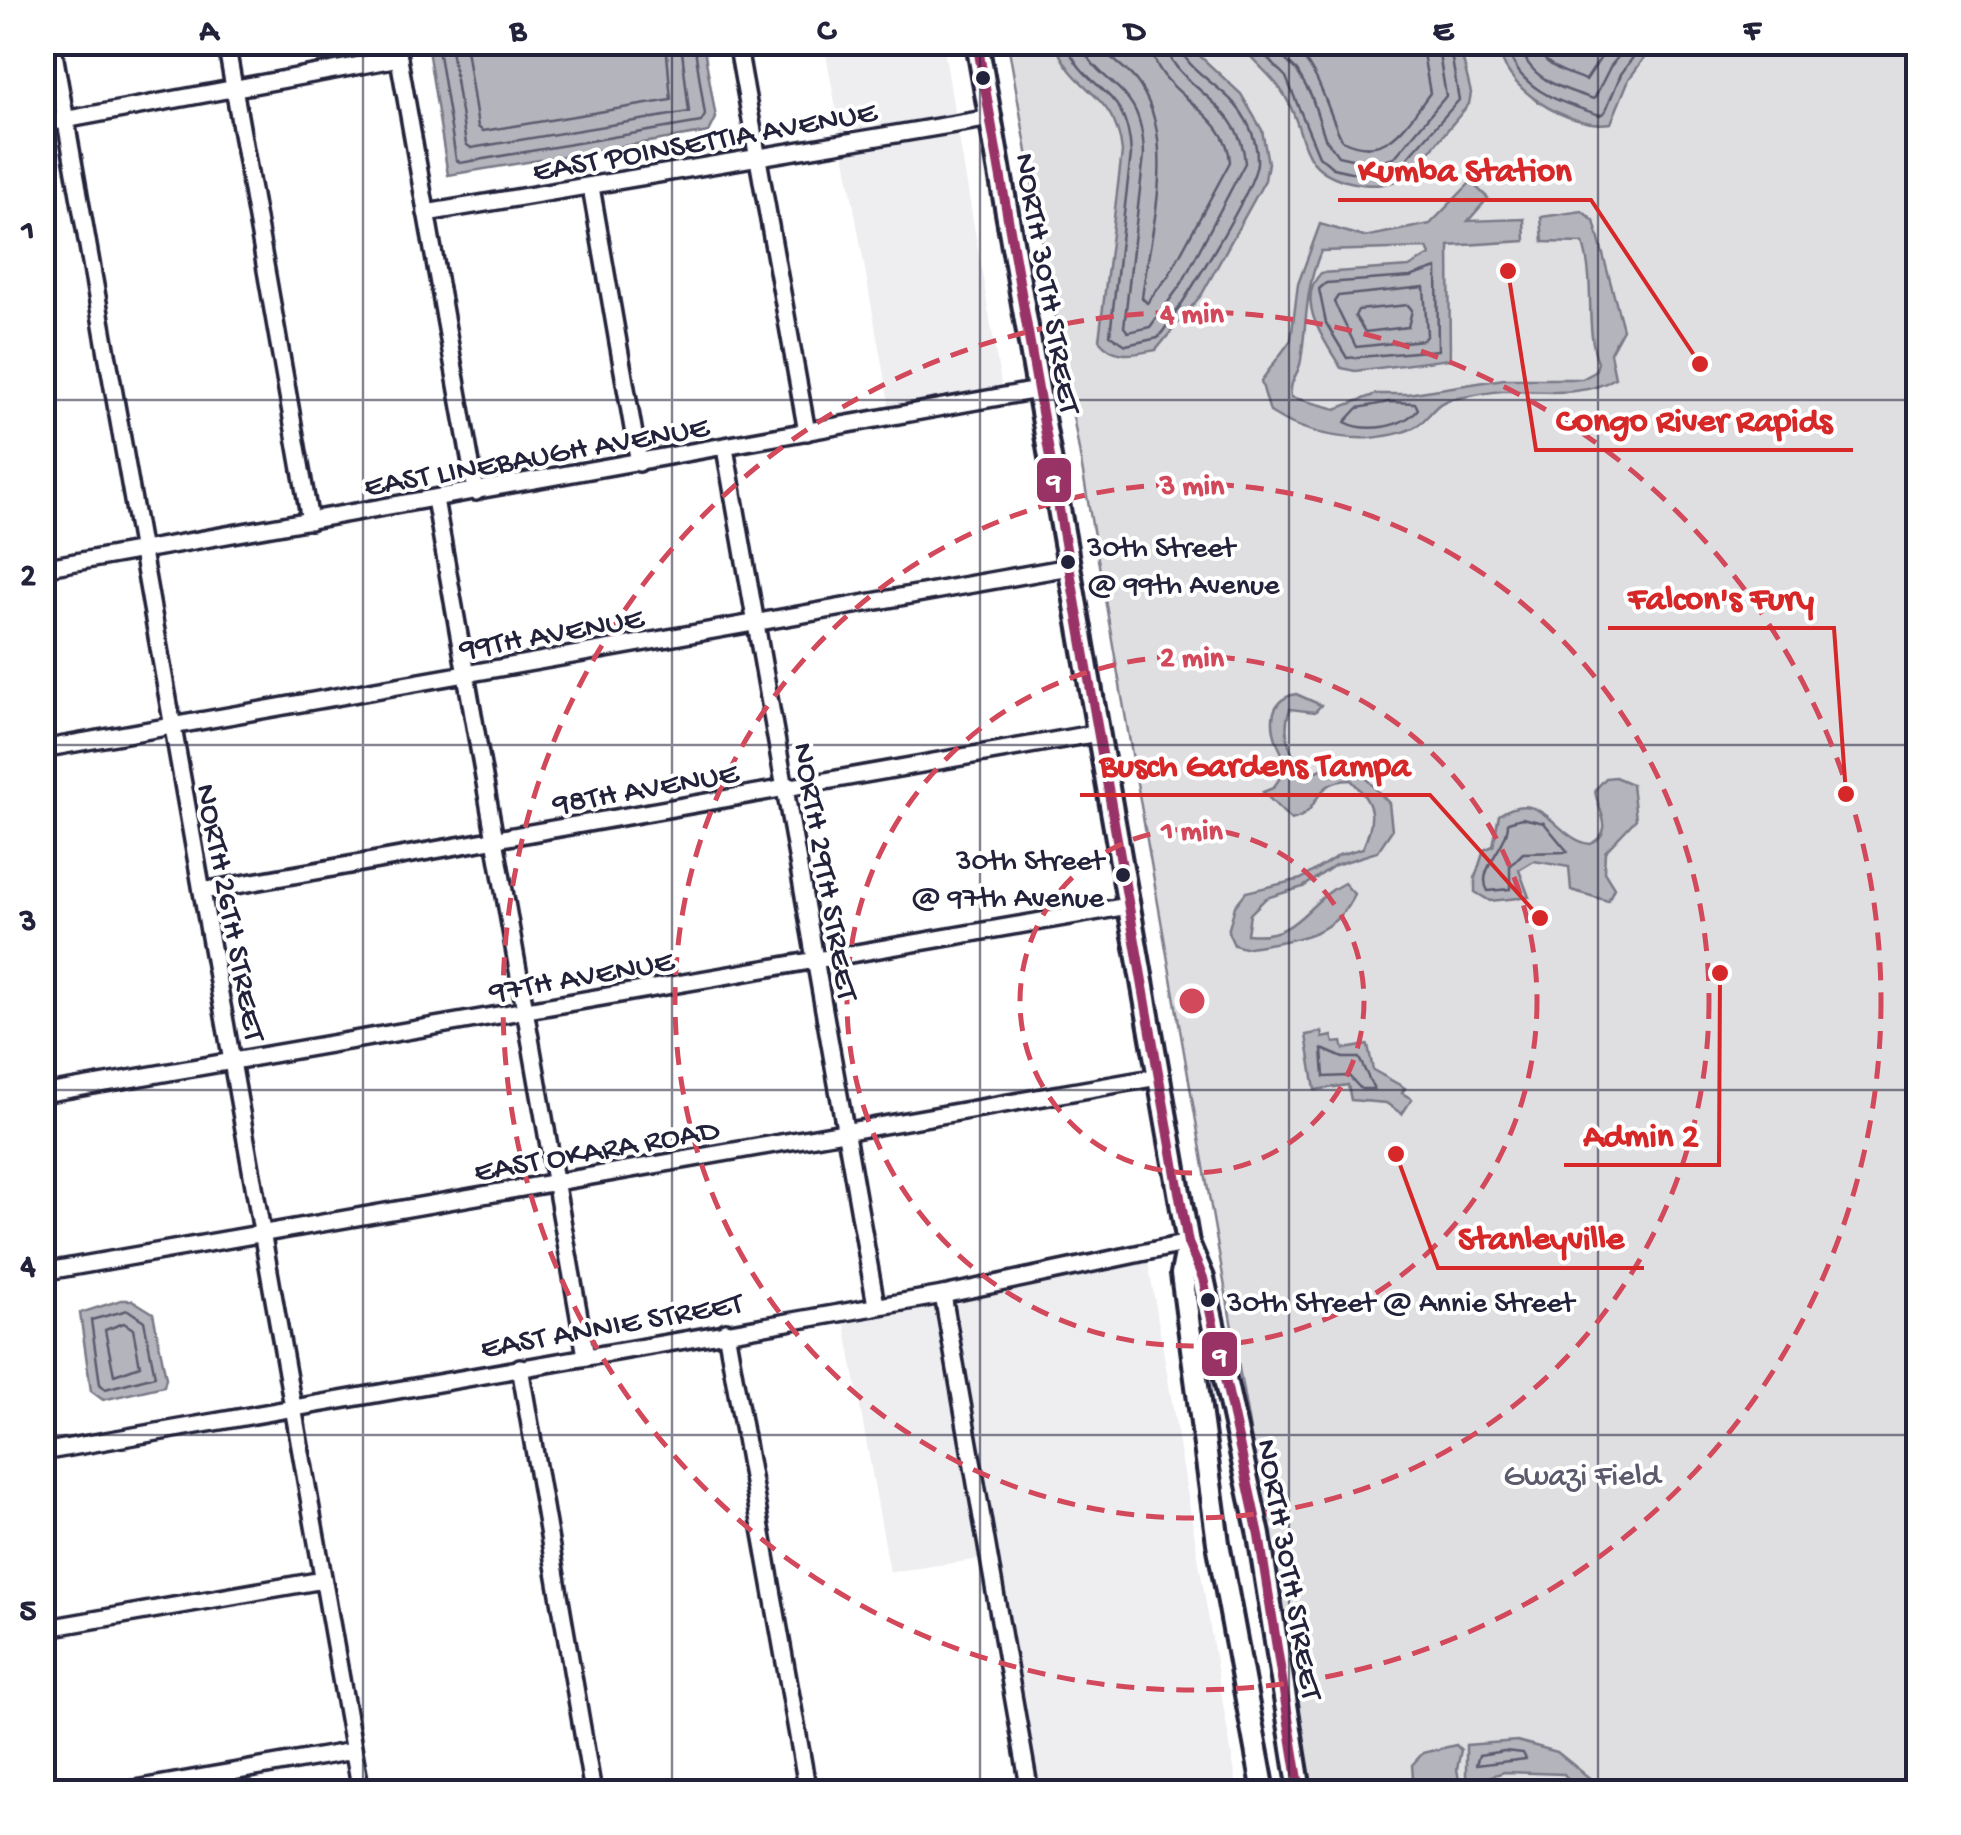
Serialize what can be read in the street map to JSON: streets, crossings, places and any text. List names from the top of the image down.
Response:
{
  "streets": {
    "main road": ["NORTH 30TH STREET"],
    "street": [
      "EAST POINSETTIA AVENUE",
      "EAST LINEBAUGH AVENUE",
      "99TH AVENUE",
      "98TH AVENUE",
      "NORTH 29TH STREET",
      "NORTH 26TH STREET",
      "97TH AVENUE",
      "EAST OKARA ROAD",
      "EAST ANNIE STREET"
    ]
  },
  "crossings": [
    ["EAST POINSETTIA AVENUE", "NORTH 30TH STREET"],
    ["NORTH 30TH STREET", "EAST LINEBAUGH AVENUE"],
    ["NORTH 30TH STREET", "99TH AVENUE"],
    ["NORTH 30TH STREET", "98TH AVENUE"],
    ["NORTH 30TH STREET", "97TH AVENUE"],
    ["NORTH 30TH STREET", "EAST OKARA ROAD"],
    ["NORTH 30TH STREET", "EAST ANNIE STREET"],
    ["EAST LINEBAUGH AVENUE", "NORTH 29TH STREET"],
    ["EAST LINEBAUGH AVENUE", "NORTH 26TH STREET"],
    ["99TH AVENUE", "NORTH 29TH STREET"],
    ["99TH AVENUE", "NORTH 26TH STREET"],
    ["98TH AVENUE", "NORTH 29TH STREET"],
    ["98TH AVENUE", "NORTH 26TH STREET"],
    ["NORTH 29TH STREET", "97TH AVENUE"],
    ["NORTH 29TH STREET", "EAST OKARA ROAD"],
    ["NORTH 29TH STREET", "EAST ANNIE STREET"],
    ["NORTH 26TH STREET", "97TH AVENUE"],
    ["NORTH 26TH STREET", "EAST OKARA ROAD"],
    ["NORTH 26TH STREET", "EAST ANNIE STREET"]
  ],
  "parks": ["Gwazi Field"],
  "places": [
    "Congo River Rapids",
    "Kumba Station",
    "30th Street @ 99th Avenue",
    "Falcon's Fury",
    "30th Street @ 97th Avenue",
    "Busch Gardens Tampa",
    "Admin 2",
    "Stanleyville",
    "30th Street @ Annie Street"
  ],
  "lines": ["transit line 9"],
  "grid": {
    "columns": [
      "A",
      "B",
      "C",
      "D",
      "E",
      "F"
    ],
    "rows": [
      "1",
      "2",
      "3",
      "4",
      "5"
    ]
  },
  "rings": [
    "4 min",
    "3 min",
    "2 min",
    "1 min"
  ]
}
